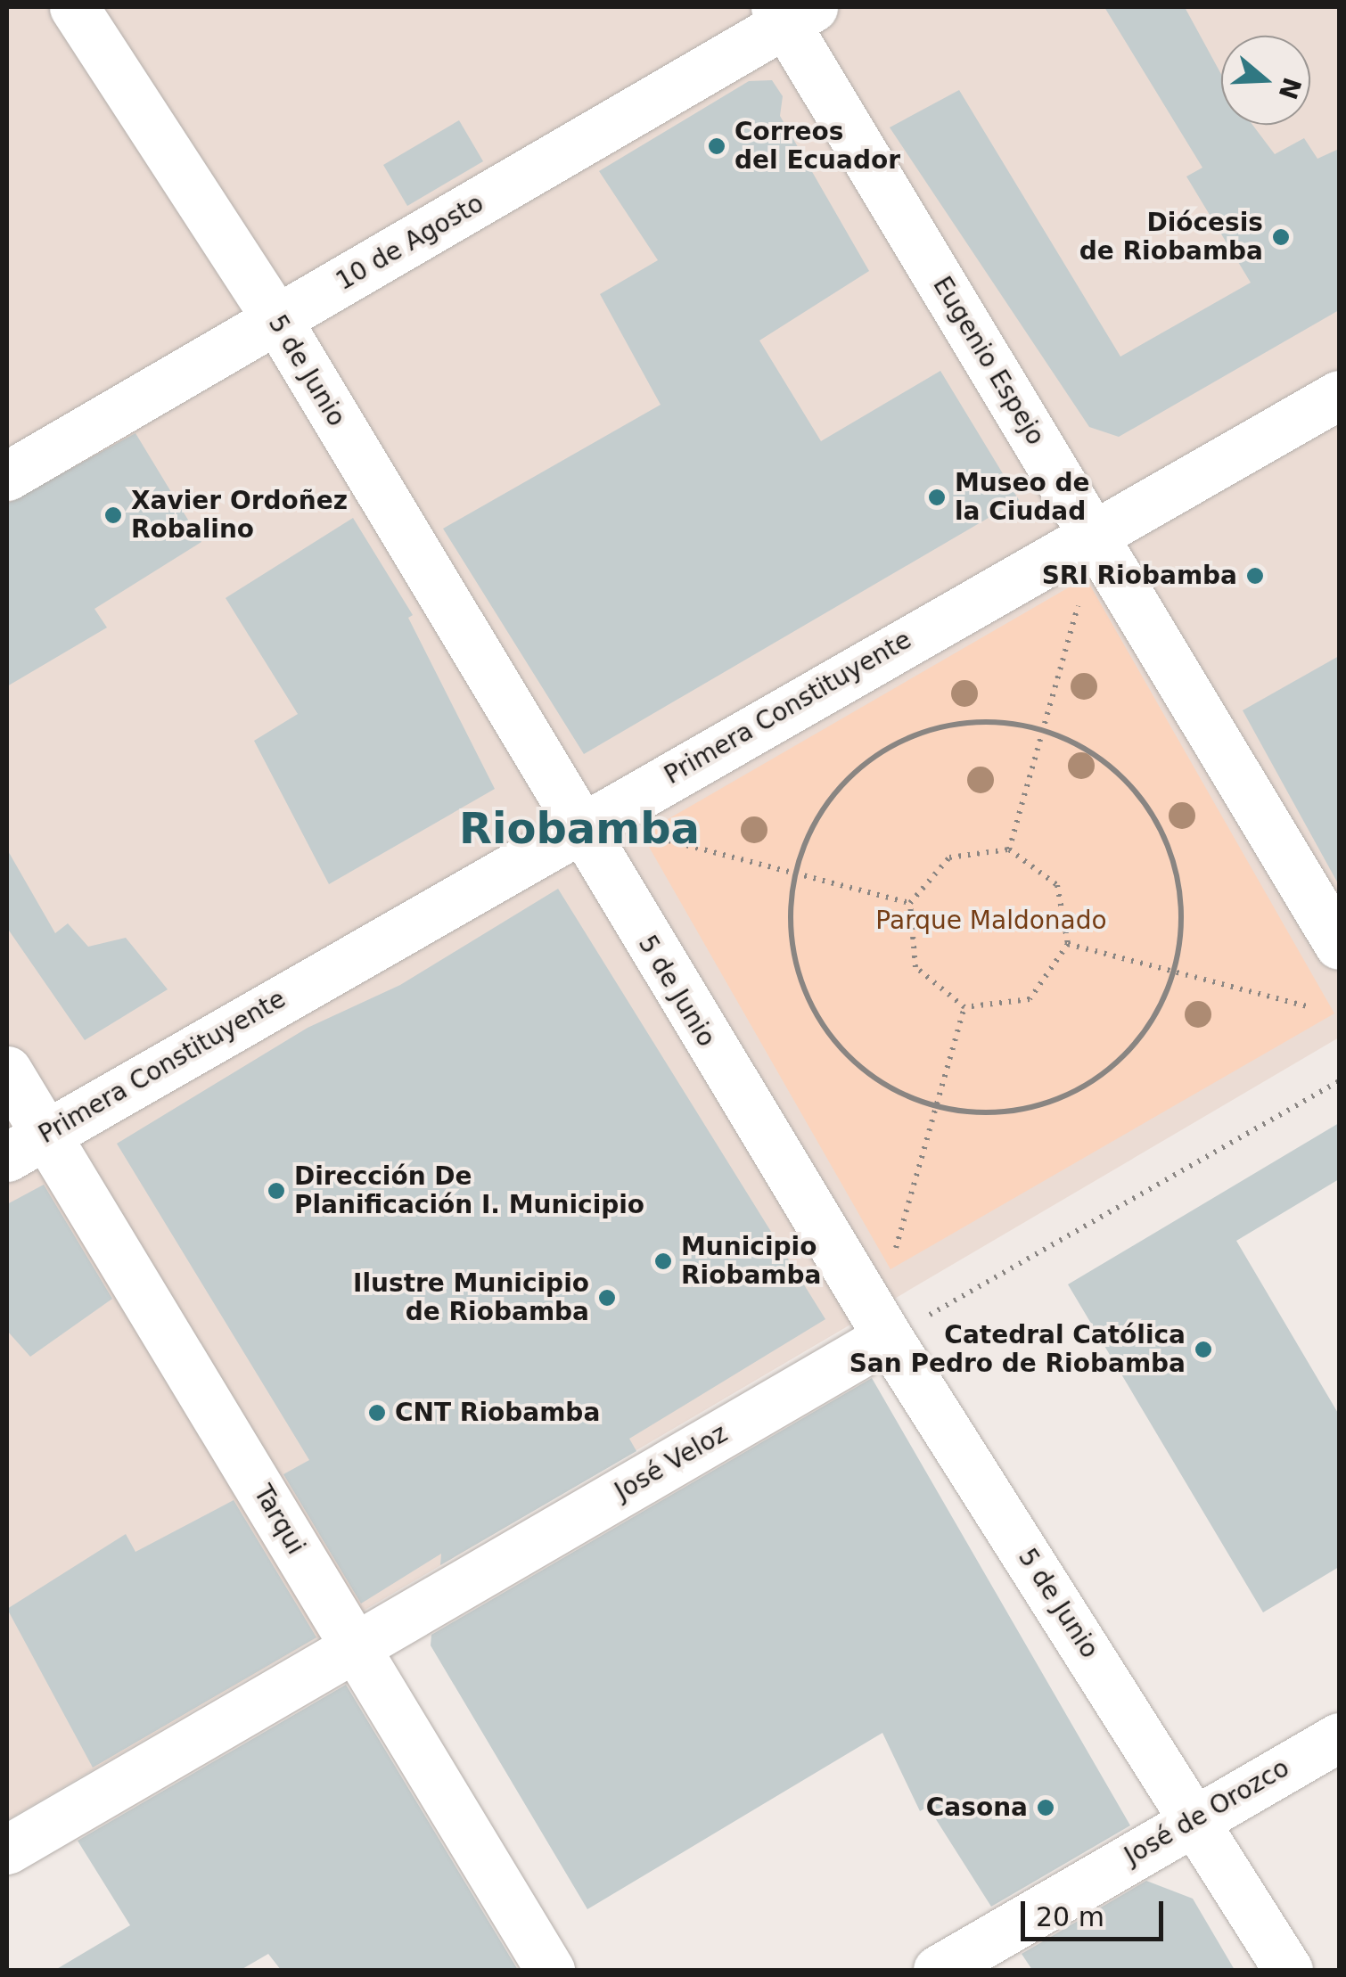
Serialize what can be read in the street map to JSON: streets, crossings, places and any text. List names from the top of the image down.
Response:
{
  "streets": {
    "street": [
      "10 de Agosto",
      "Eugenio Espejo",
      "5 de Junio",
      "Primera Constituyente",
      "José Veloz",
      "Tarqui",
      "José de Orozco"
    ]
  },
  "crossings": [
    ["10 de Agosto", "Eugenio Espejo"],
    ["10 de Agosto", "5 de Junio"],
    ["Eugenio Espejo", "Primera Constituyente"],
    ["5 de Junio", "Primera Constituyente"],
    ["5 de Junio", "José Veloz"],
    ["5 de Junio", "José de Orozco"],
    ["Primera Constituyente", "Tarqui"],
    ["José Veloz", "Tarqui"]
  ],
  "districts": ["Riobamba"],
  "parks": ["Parque Maldonado"],
  "places": [
    "Correos del Ecuador",
    "Diócesis de Riobamba",
    "Museo de la Ciudad",
    "Xavier Ordoñez Robalino",
    "SRI Riobamba",
    "Dirección De Planificación I. Municipio",
    "Municipio Riobamba",
    "Ilustre Municipio de Riobamba",
    "Catedral Católica San Pedro de Riobamba",
    "CNT Riobamba",
    "Casona"
  ],
  "scale_bar": "20 m",
  "north": "right"
}
